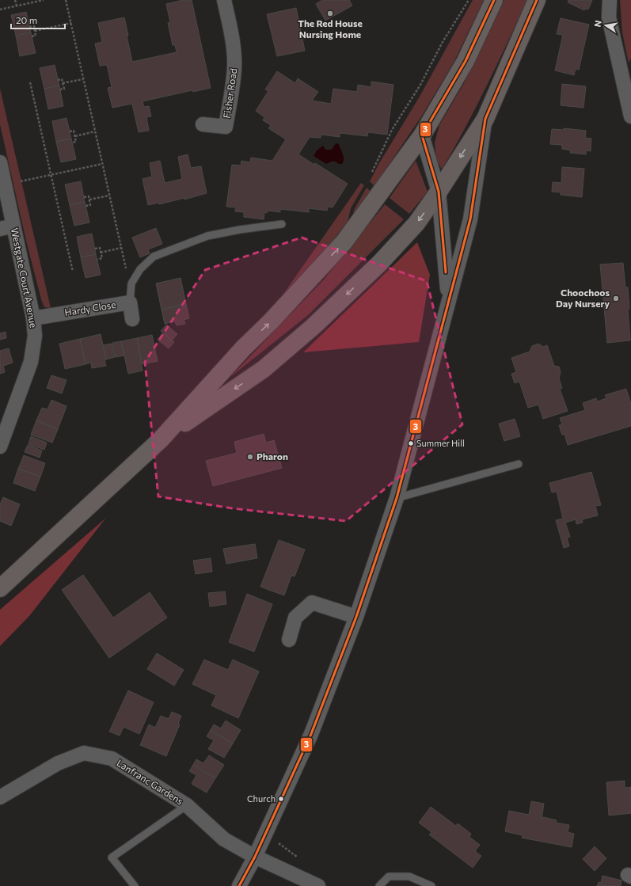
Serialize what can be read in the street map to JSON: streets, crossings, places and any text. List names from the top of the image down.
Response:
{
  "streets": {
    "street": [
      "Fisher Road",
      "Westgate Court Avenue",
      "Hardy Close",
      "Lanfranc Gardens"
    ]
  },
  "crossings": [
    ["Westgate Court Avenue", "Hardy Close"]
  ],
  "places": [
    "The Red House Nursing Home",
    "Choochoos Day Nursery",
    "Summer Hill",
    "Pharon",
    "Church"
  ],
  "lines": ["transit line 3"],
  "scale_bar": "20 m",
  "north": "left"
}
